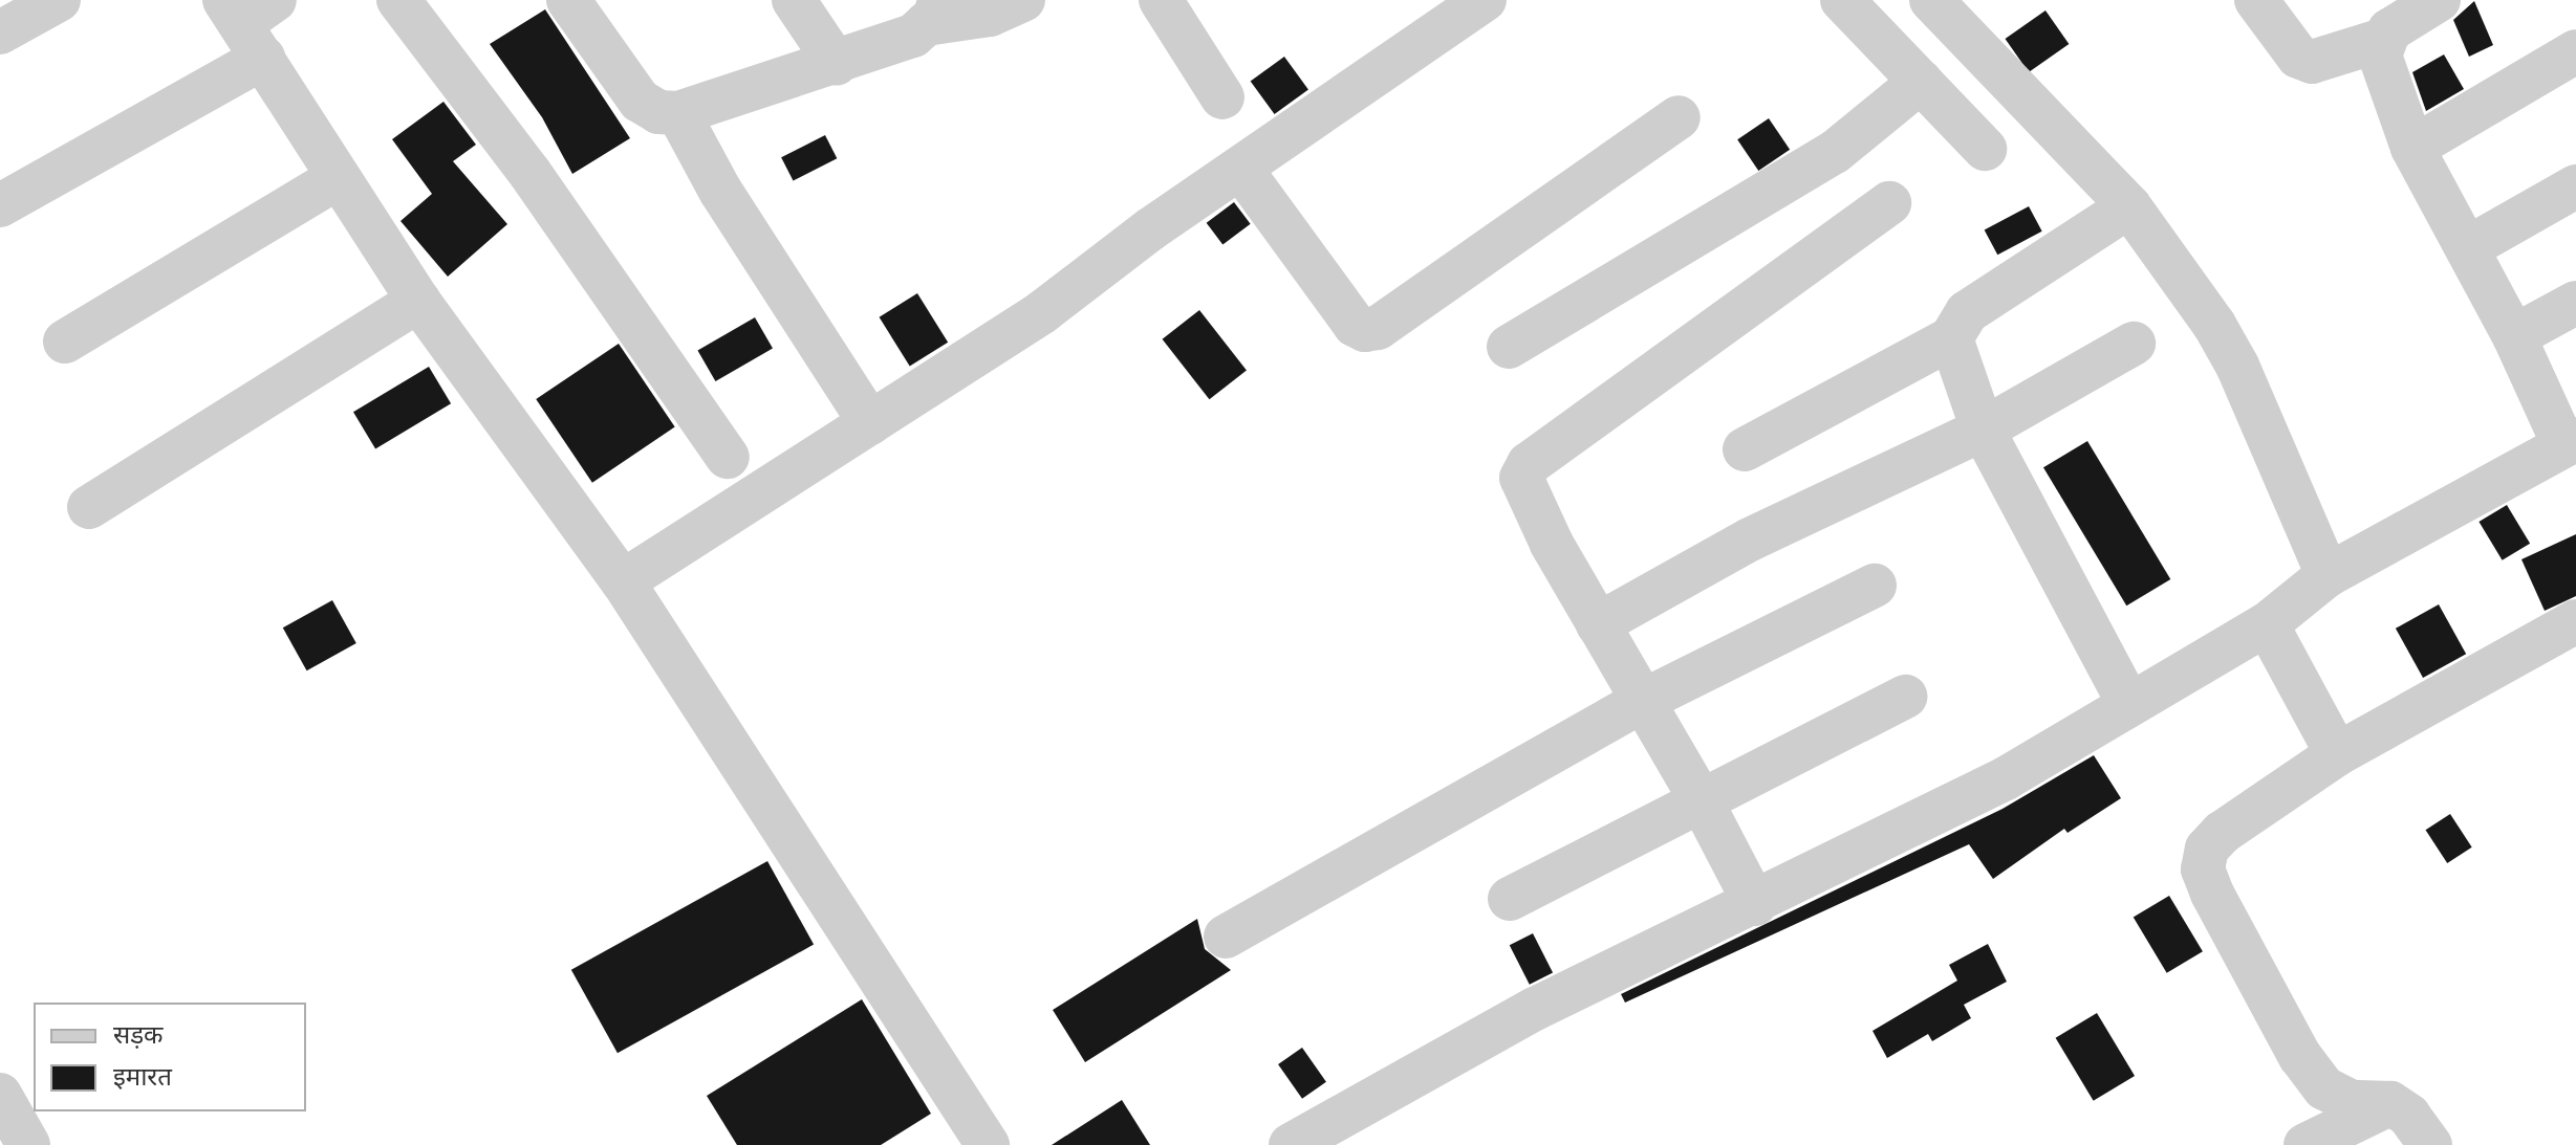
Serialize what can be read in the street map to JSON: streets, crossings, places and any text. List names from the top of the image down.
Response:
{
  "legend": ["सड़क", "इमारत"]
}
